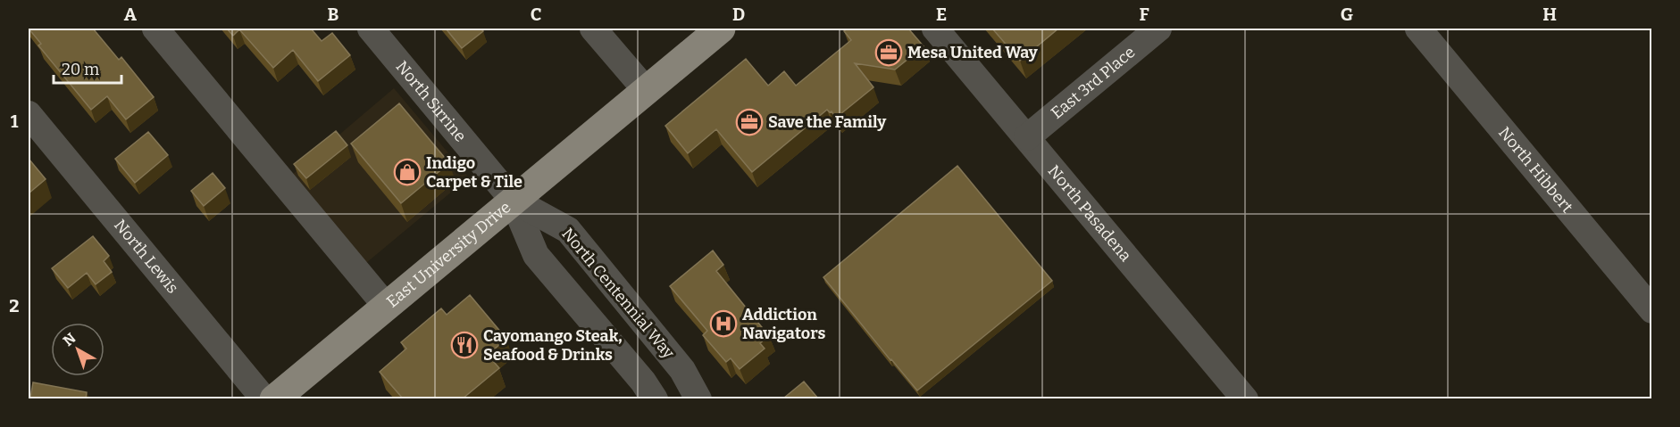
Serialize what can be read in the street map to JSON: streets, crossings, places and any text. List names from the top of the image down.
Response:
{
  "streets": {
    "main road": ["East University Drive"],
    "street": [
      "East 3rd Place",
      "North Sirrine",
      "North Hibbert",
      "North Pasadena",
      "North Lewis",
      "North Centennial Way"
    ]
  },
  "crossings": [
    ["East 3rd Place", "North Pasadena"],
    ["North Sirrine", "East University Drive"],
    ["North Sirrine", "North Centennial Way"],
    ["East University Drive", "North Centennial Way"]
  ],
  "places": {
    "office": ["Mesa United Way", "Save the Family"],
    "shop": ["Indigo Carpet & Tile"],
    "hospital": ["Addiction Navigators"],
    "restaurant": ["Cayomango Steak, Seafood & Drinks"]
  },
  "scale_bar": "20 m",
  "north": "top left",
  "grid": {
    "columns": [
      "A",
      "B",
      "C",
      "D",
      "E",
      "F",
      "G",
      "H"
    ],
    "rows": ["1", "2"]
  }
}
